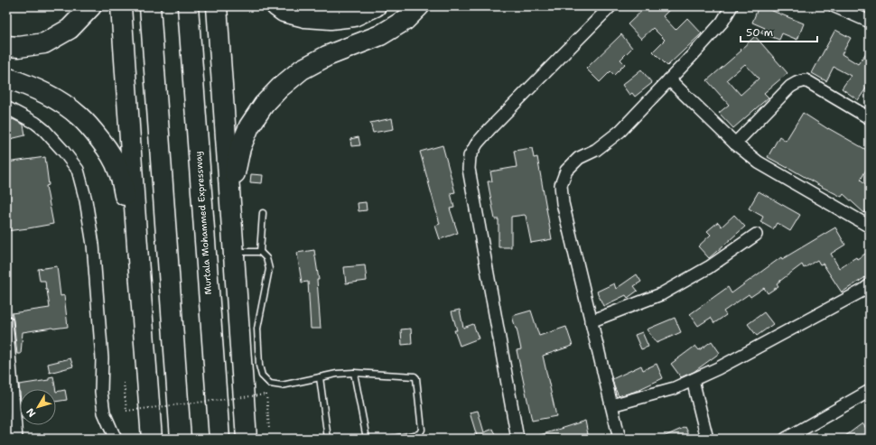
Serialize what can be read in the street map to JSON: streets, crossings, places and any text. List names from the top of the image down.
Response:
{
  "streets": {
    "highway": ["Murtala Mohammed Expressway"]
  },
  "scale_bar": "50 m",
  "north": "bottom left"
}
